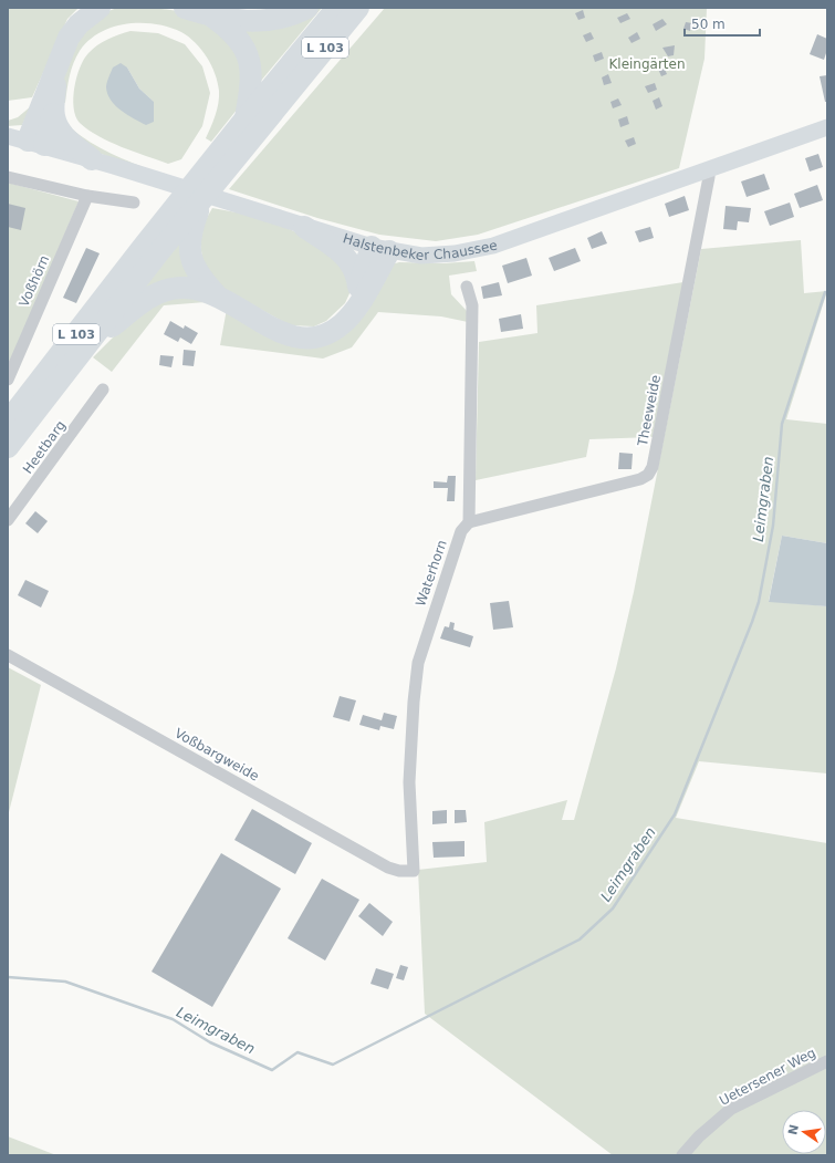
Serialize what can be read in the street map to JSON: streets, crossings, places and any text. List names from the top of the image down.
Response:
{
  "streets": {
    "highway": ["L 103"],
    "main road": ["Halstenbeker Chaussee"],
    "street": [
      "Voßhörn",
      "Theeweide",
      "Heetbarg",
      "Waterhorn",
      "Voßbargweide",
      "Uetersener Weg"
    ]
  },
  "crossings": [
    ["L 103", "Halstenbeker Chaussee"],
    ["Halstenbeker Chaussee", "Theeweide"],
    ["Theeweide", "Waterhorn"],
    ["Waterhorn", "Voßbargweide"]
  ],
  "water": ["Leimgraben"],
  "parks": ["Kleingärten"],
  "scale_bar": "50 m",
  "north": "left"
}
